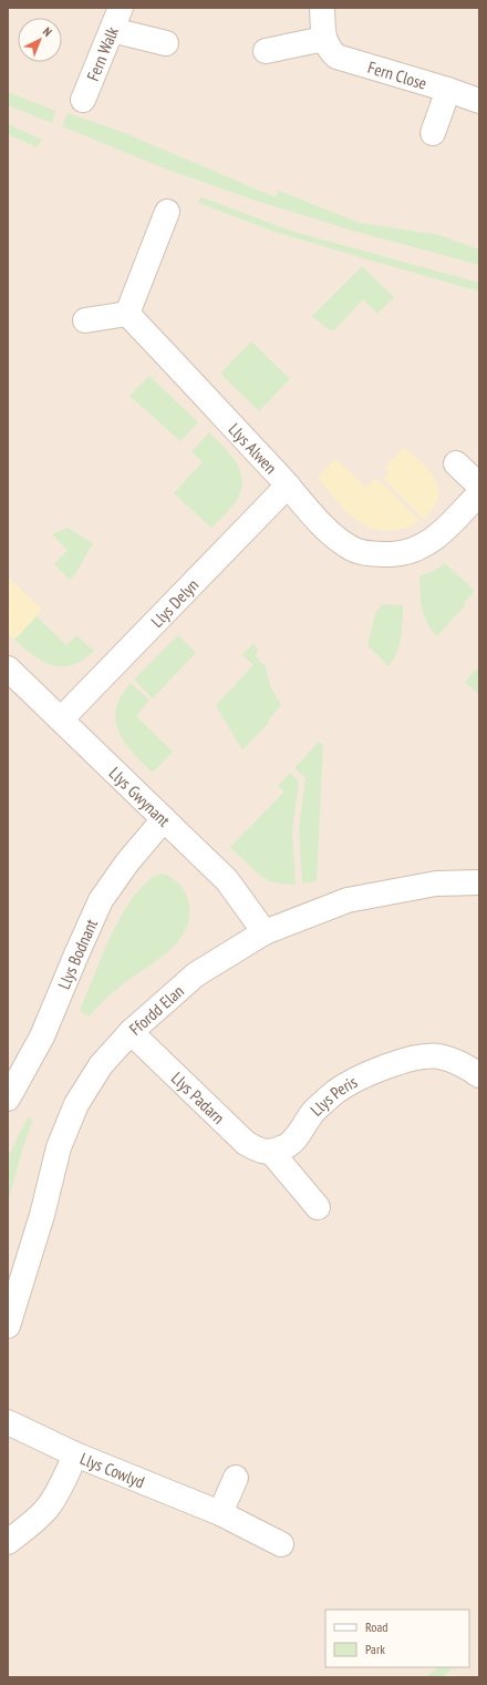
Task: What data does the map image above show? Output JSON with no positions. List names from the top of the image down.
{
  "streets": {
    "street": [
      "Fern Walk",
      "Fern Close",
      "Llys Alwen",
      "Llys Delyn",
      "Llys Gwynant",
      "Llys Bodnant",
      "Ffordd Elan",
      "Llys Padarn",
      "Llys Peris",
      "Llys Cowlyd"
    ]
  },
  "crossings": [
    ["Llys Alwen", "Llys Delyn"],
    ["Llys Delyn", "Llys Gwynant"],
    ["Llys Gwynant", "Llys Bodnant"],
    ["Llys Gwynant", "Ffordd Elan"],
    ["Ffordd Elan", "Llys Padarn"],
    ["Llys Padarn", "Llys Peris"]
  ],
  "legend": ["Road", "Park"],
  "north": "top right"
}
